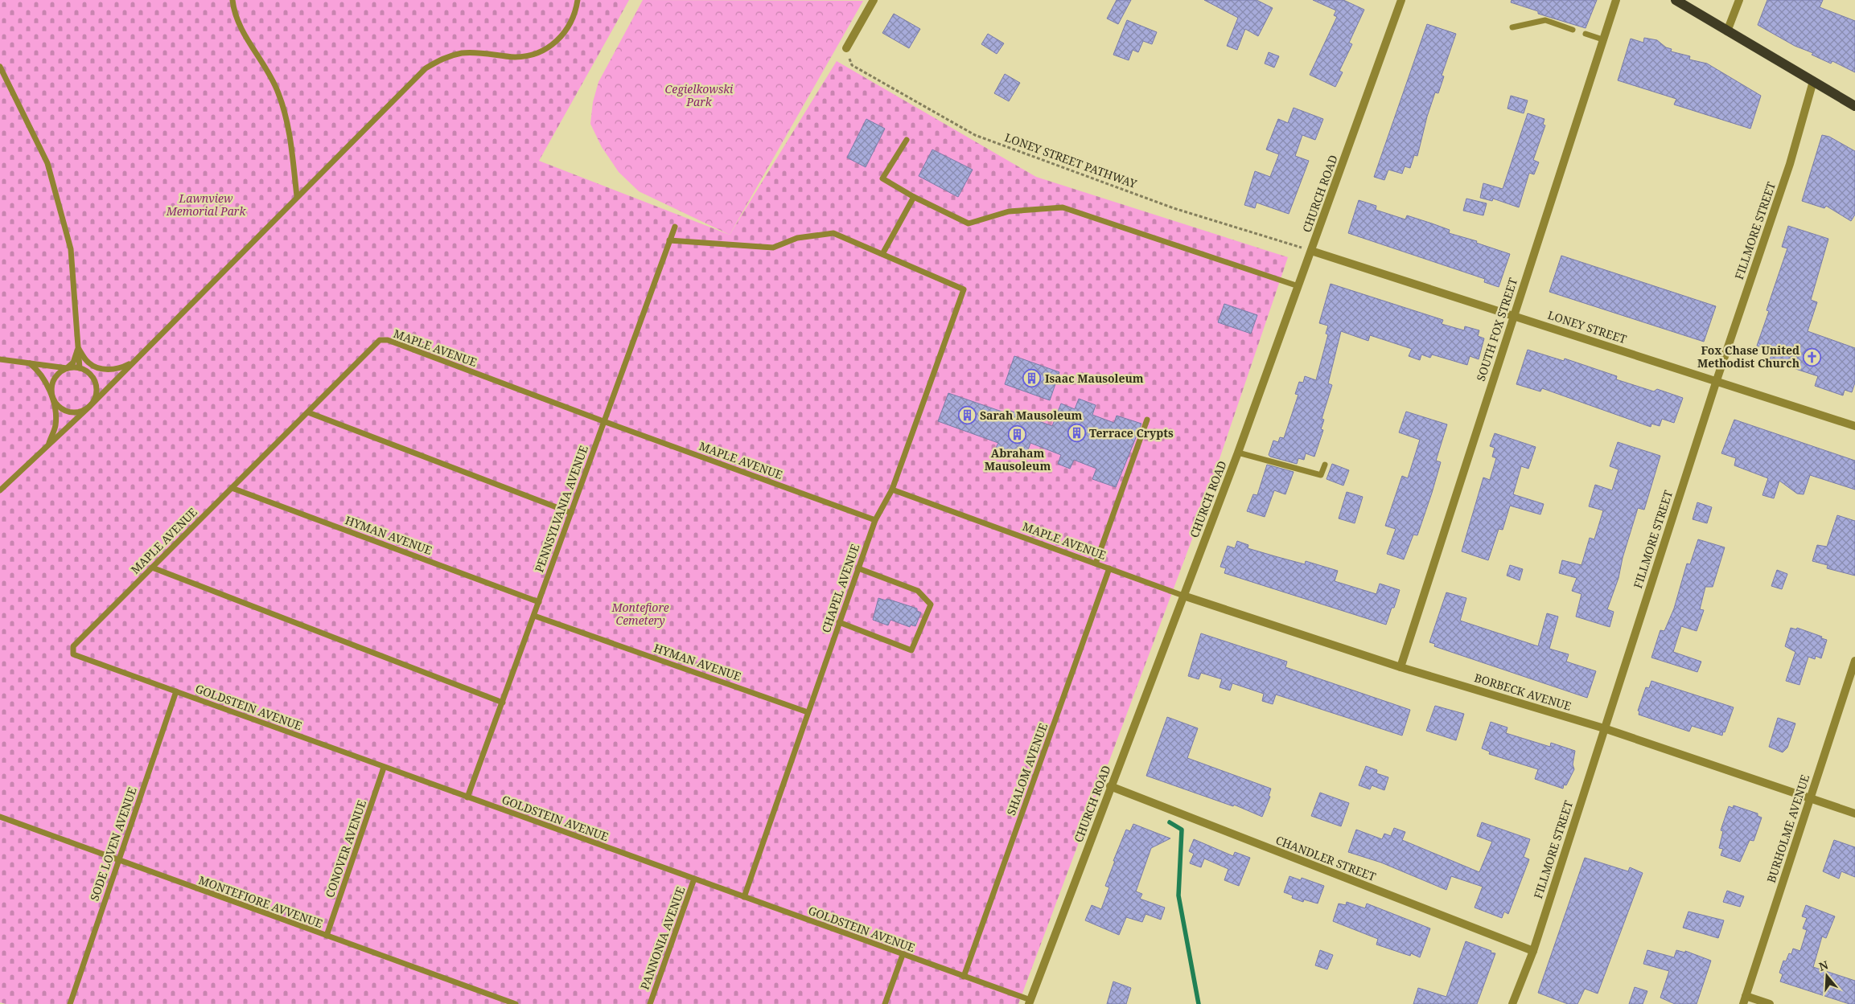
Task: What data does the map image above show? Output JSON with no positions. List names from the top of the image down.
{
  "streets": {
    "street": [
      "CHURCH ROAD",
      "FILLMORE STREET",
      "LONEY STREET",
      "SOUTH FOX STREET",
      "BORBECK AVENUE",
      "BURHOLME AVENUE",
      "CHANDLER STREET"
    ],
    "lane": [
      "MAPLE AVENUE",
      "PENNSYLVANIA AVENUE",
      "HYMAN AVENUE",
      "CHAPEL AVENUE",
      "GOLDSTEIN AVENUE",
      "SHALOM AVENUE",
      "SODE LOVEN AVENUE",
      "CONOVER AVENUE",
      "MONTEFIORE AVVENUE",
      "PANNONIA AVENUE"
    ],
    "path": ["LONEY STREET PATHWAY"]
  },
  "crossings": [
    ["LONEY STREET PATHWAY", "CHURCH ROAD"],
    ["LONEY STREET PATHWAY", "LONEY STREET"],
    ["CHURCH ROAD", "LONEY STREET"],
    ["CHURCH ROAD", "MAPLE AVENUE"],
    ["CHURCH ROAD", "BORBECK AVENUE"],
    ["CHURCH ROAD", "GOLDSTEIN AVENUE"],
    ["CHURCH ROAD", "CHANDLER STREET"],
    ["FILLMORE STREET", "LONEY STREET"],
    ["FILLMORE STREET", "BORBECK AVENUE"],
    ["FILLMORE STREET", "CHANDLER STREET"],
    ["LONEY STREET", "SOUTH FOX STREET"],
    ["SOUTH FOX STREET", "BORBECK AVENUE"],
    ["MAPLE AVENUE", "PENNSYLVANIA AVENUE"],
    ["MAPLE AVENUE", "HYMAN AVENUE"],
    ["MAPLE AVENUE", "CHAPEL AVENUE"],
    ["MAPLE AVENUE", "BORBECK AVENUE"],
    ["MAPLE AVENUE", "GOLDSTEIN AVENUE"],
    ["MAPLE AVENUE", "SHALOM AVENUE"],
    ["PENNSYLVANIA AVENUE", "HYMAN AVENUE"],
    ["PENNSYLVANIA AVENUE", "GOLDSTEIN AVENUE"],
    ["HYMAN AVENUE", "CHAPEL AVENUE"],
    ["CHAPEL AVENUE", "GOLDSTEIN AVENUE"],
    ["BORBECK AVENUE", "BURHOLME AVENUE"],
    ["GOLDSTEIN AVENUE", "SHALOM AVENUE"],
    ["GOLDSTEIN AVENUE", "SODE LOVEN AVENUE"],
    ["GOLDSTEIN AVENUE", "CONOVER AVENUE"],
    ["GOLDSTEIN AVENUE", "PANNONIA AVENUE"],
    ["SODE LOVEN AVENUE", "MONTEFIORE AVVENUE"],
    ["CONOVER AVENUE", "MONTEFIORE AVVENUE"]
  ],
  "parks": ["Cegielkowski Park", "Lawnview Memorial Park", "Montefiore Cemetery"],
  "places": {
    "church": ["Fox Chase United Methodist Church"],
    "building": [
      "Isaac Mausoleum",
      "Sarah Mausoleum",
      "Terrace Crypts",
      "Abraham Mausoleum"
    ]
  },
  "north": "top"
}
